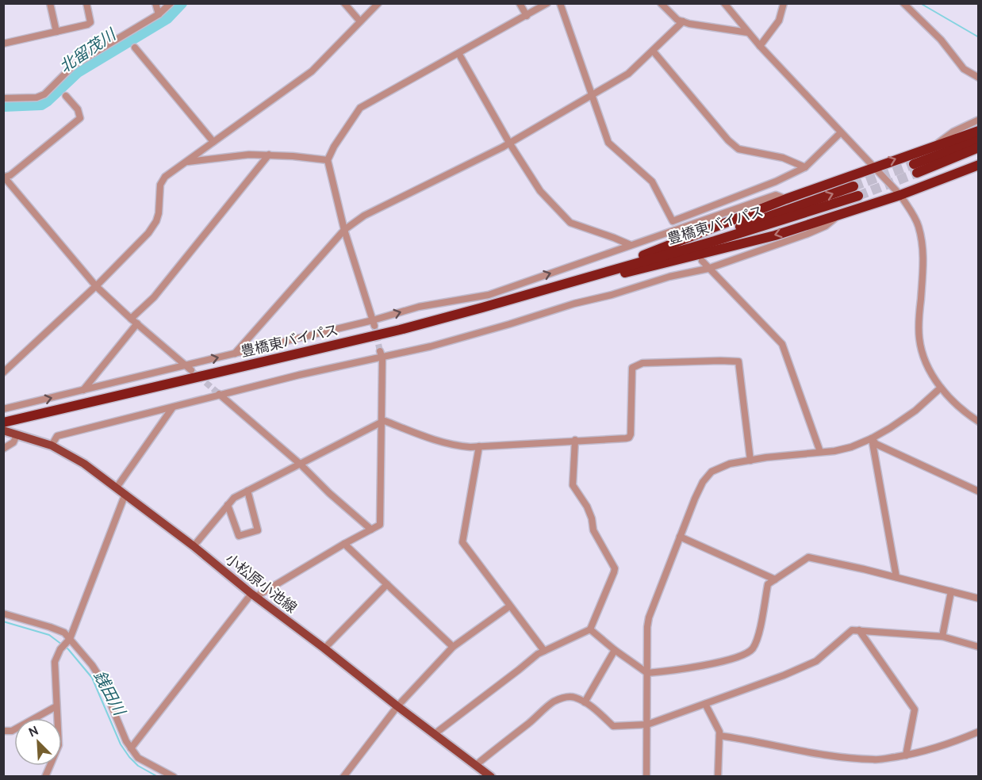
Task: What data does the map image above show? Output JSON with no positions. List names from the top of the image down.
{
  "streets": {
    "highway": ["豊橋東バイパス"],
    "main road": ["小松原小池線"]
  },
  "water": ["北留茂川", "銭田川"],
  "north": "top left"
}
